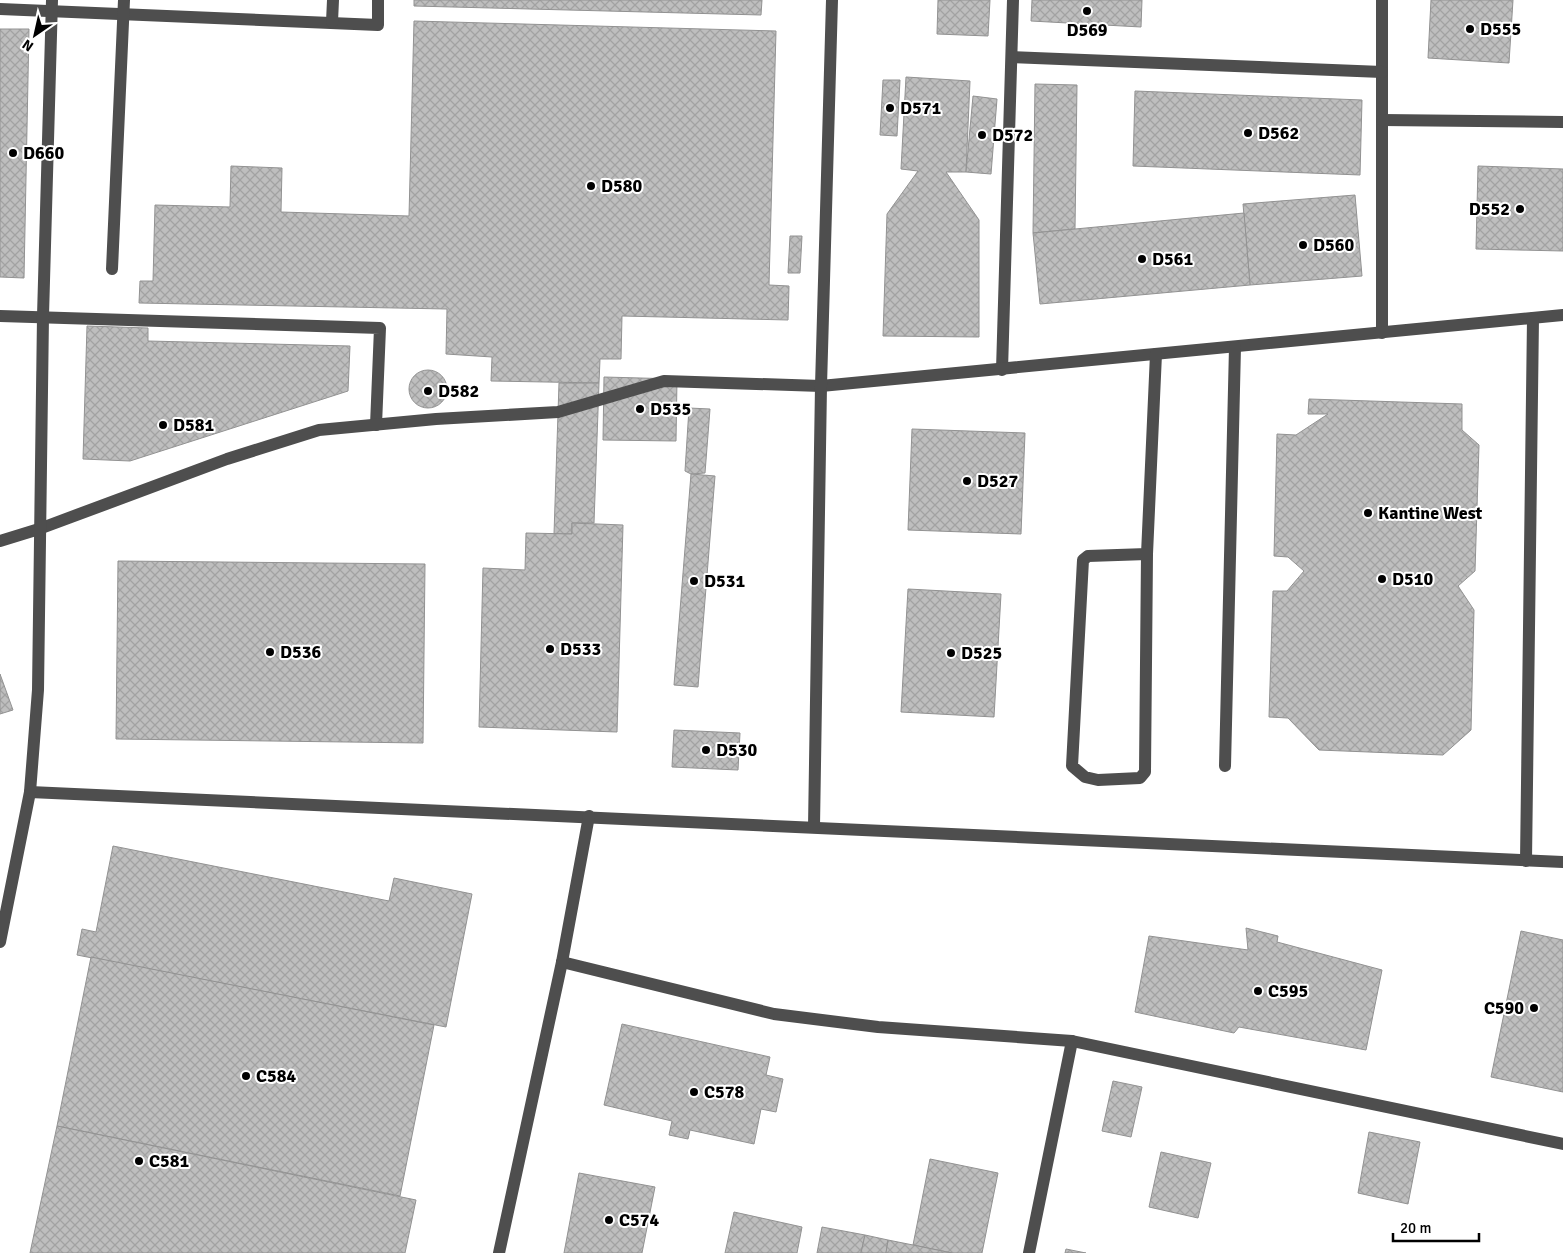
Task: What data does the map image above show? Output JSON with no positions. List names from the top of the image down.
{
  "places": [
    "D569",
    "D555",
    "D571",
    "D562",
    "D572",
    "D660",
    "D580",
    "D552",
    "D560",
    "D561",
    "D582",
    "D535",
    "D581",
    "D527",
    "Kantine West",
    "D510",
    "D531",
    "D533",
    "D536",
    "D525",
    "D530",
    "C595",
    "C590",
    "C584",
    "C578",
    "C581",
    "C574"
  ],
  "scale_bar": "20 m",
  "north": "bottom left"
}
